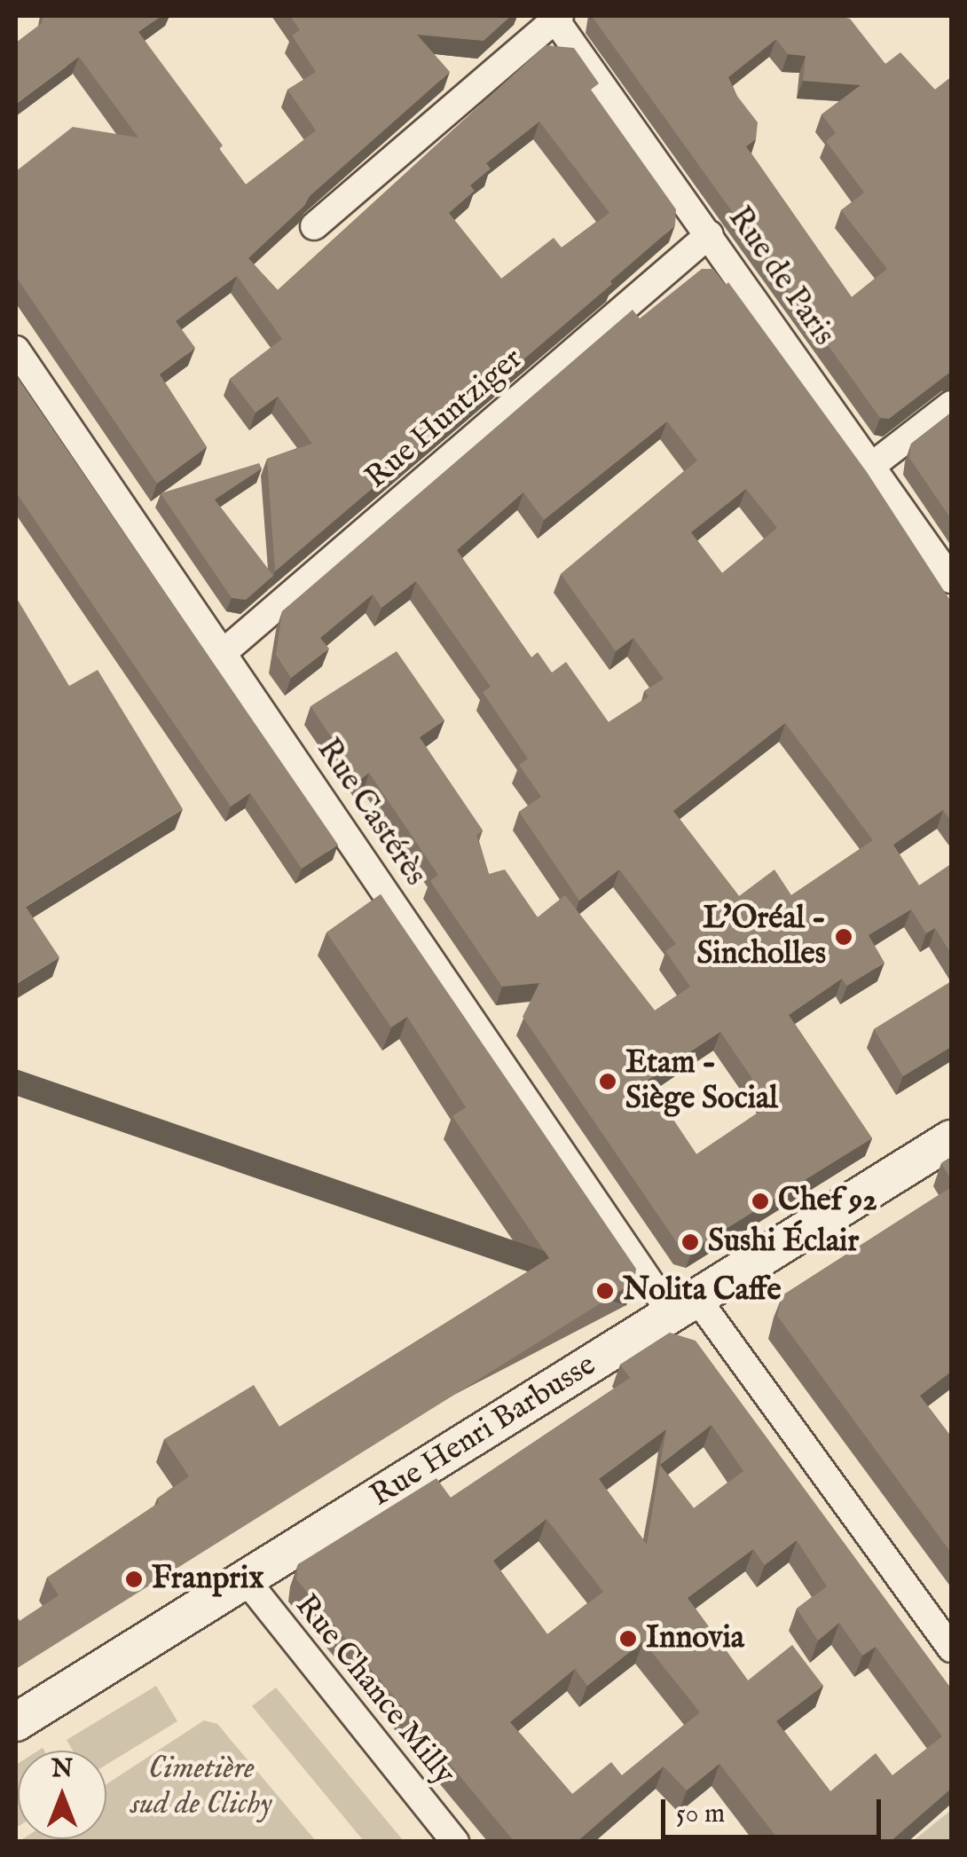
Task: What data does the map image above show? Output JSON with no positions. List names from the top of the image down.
{
  "streets": {
    "street": [
      "Rue de Paris",
      "Rue Huntziger",
      "Rue Castérès",
      "Rue Henri Barbusse",
      "Rue Chance Milly"
    ]
  },
  "crossings": [
    ["Rue de Paris", "Rue Huntziger"],
    ["Rue Huntziger", "Rue Castérès"],
    ["Rue Castérès", "Rue Henri Barbusse"],
    ["Rue Henri Barbusse", "Rue Chance Milly"]
  ],
  "parks": ["Cimetière sud de Clichy"],
  "places": [
    "L'Oréal - Sincholles",
    "Etam - Siège Social",
    "Chef 92",
    "Sushi Éclair",
    "Nolita Caffe",
    "Franprix",
    "Innovia"
  ],
  "scale_bar": "50 m",
  "north": "top"
}
